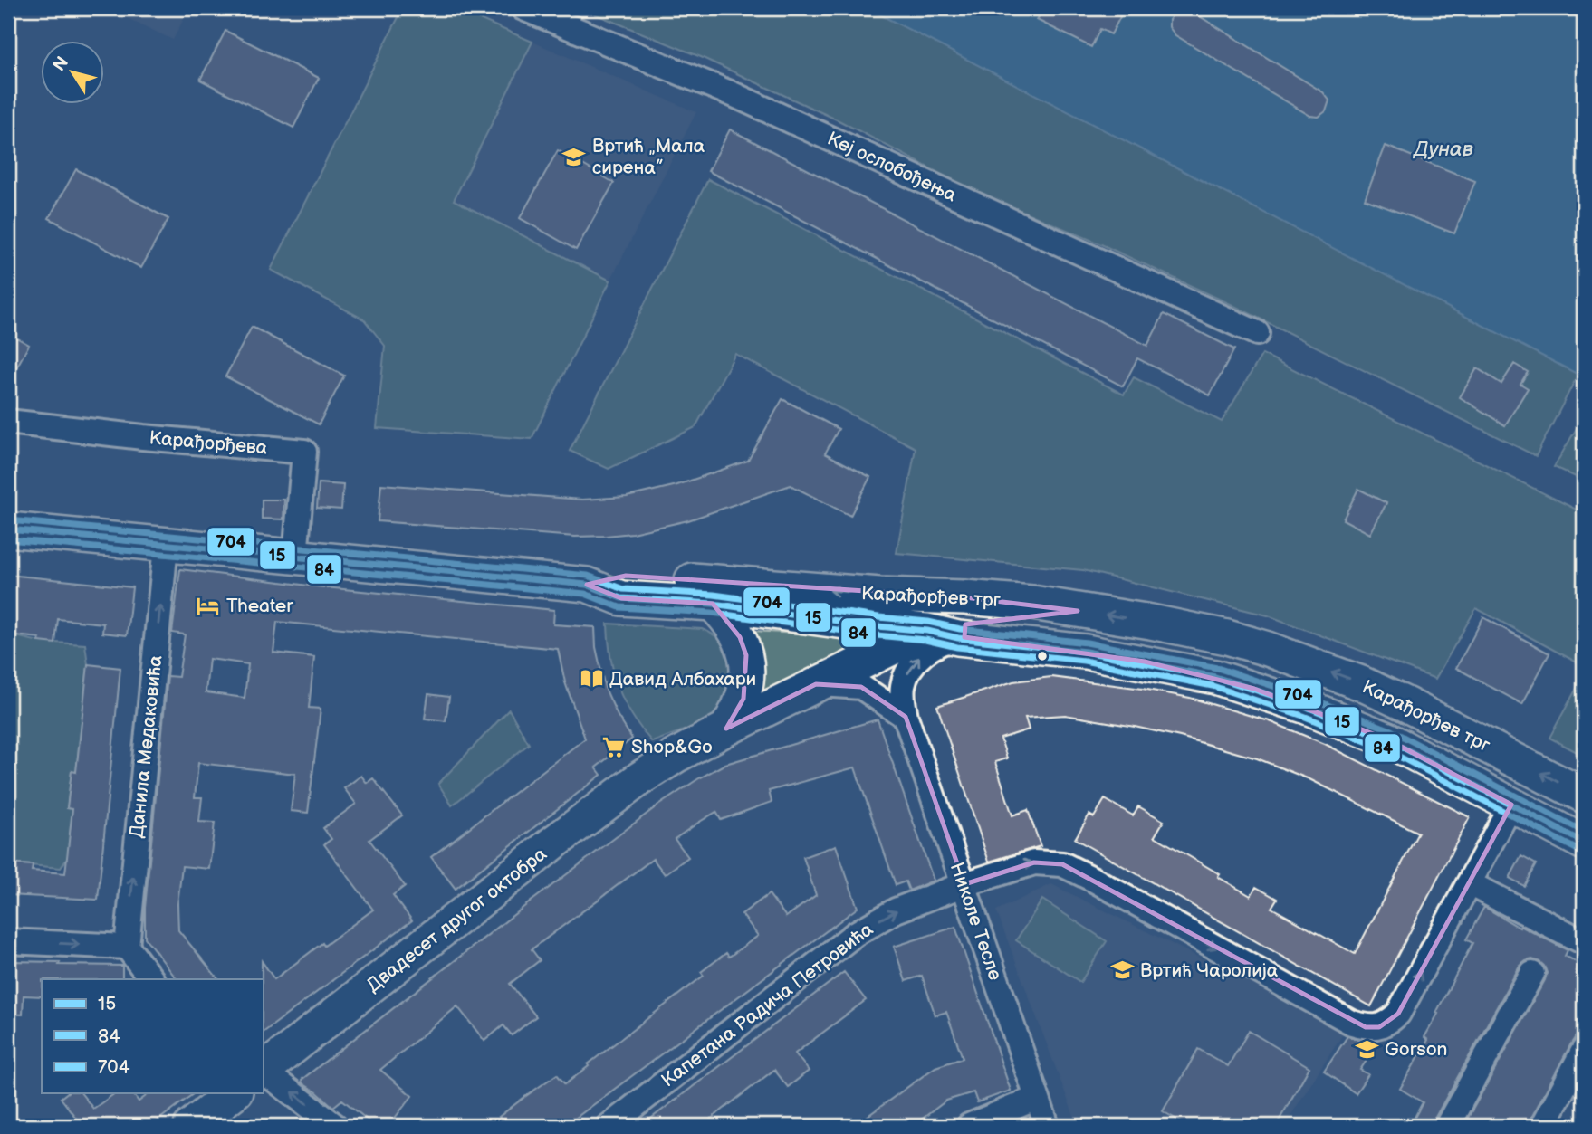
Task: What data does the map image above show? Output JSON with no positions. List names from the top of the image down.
{
  "streets": {
    "main road": ["Карађорђев трг", "Двадесет другог октобра"],
    "street": [
      "Кеј ослобођења",
      "Карађорђева",
      "Данила Медаковића",
      "Николе Тесле",
      "Капетана Радича Петровића"
    ]
  },
  "crossings": [
    ["Карађорђев трг", "Двадесет другог октобра"],
    ["Карађорђев трг", "Николе Тесле"],
    ["Николе Тесле", "Капетана Радича Петровића"]
  ],
  "one_way": ["Данила Медаковића", "Капетана Радича Петровића"],
  "water": ["Дунав"],
  "places": {
    "school or university": ["Вртић „Мала сирена”", "Вртић Чаролија", "Gorson"],
    "hotel": ["Theater"],
    "library": ["Давид Албахари"],
    "supermarket": ["Shop&Go"]
  },
  "lines": ["transit line 704", "transit line 15", "transit line 84"],
  "legend": ["15", "84", "704"],
  "north": "top left"
}
